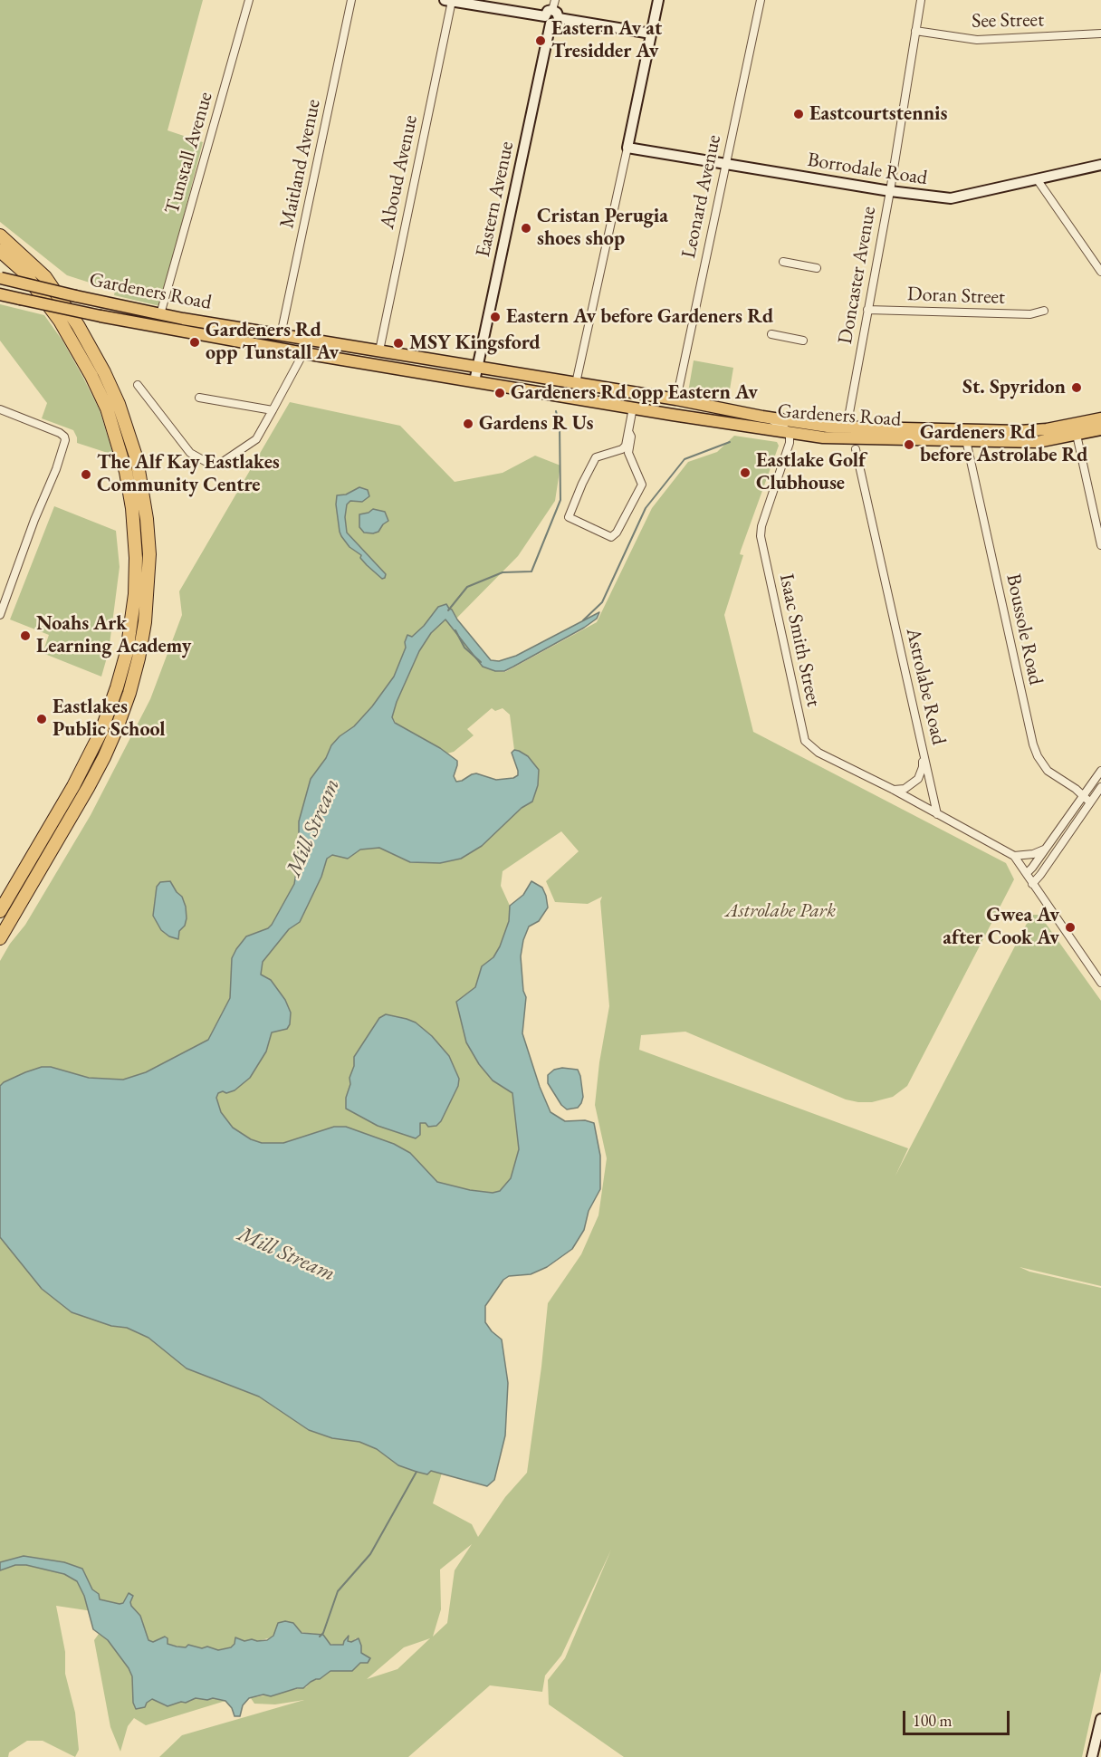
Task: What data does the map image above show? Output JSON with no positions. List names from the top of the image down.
{
  "streets": {
    "main road": ["Gardeners Road"],
    "street": [
      "See Street",
      "Tunstall Avenue",
      "Maitland Avenue",
      "Borrodale Road",
      "Aboud Avenue",
      "Leonard Avenue",
      "Eastern Avenue",
      "Doncaster Avenue",
      "Doran Street",
      "Boussole Road",
      "Isaac Smith Street",
      "Astrolabe Road"
    ]
  },
  "crossings": [
    ["See Street", "Doncaster Avenue"],
    ["Tunstall Avenue", "Gardeners Road"],
    ["Maitland Avenue", "Gardeners Road"],
    ["Borrodale Road", "Leonard Avenue"],
    ["Borrodale Road", "Doncaster Avenue"],
    ["Aboud Avenue", "Gardeners Road"],
    ["Leonard Avenue", "Gardeners Road"],
    ["Eastern Avenue", "Gardeners Road"],
    ["Doncaster Avenue", "Gardeners Road"],
    ["Doncaster Avenue", "Doran Street"],
    ["Gardeners Road", "Boussole Road"],
    ["Gardeners Road", "Isaac Smith Street"],
    ["Isaac Smith Street", "Astrolabe Road"]
  ],
  "water": ["Mill Stream"],
  "parks": ["Astrolabe Park"],
  "places": [
    "Eastern Av at Tresidder Av",
    "Eastcourtstennis",
    "Cristan Perugia shoes shop",
    "Eastern Av before Gardeners Rd",
    "Gardeners Rd opp Tunstall Av",
    "MSY Kingsford",
    "St. Spyridon",
    "Gardeners Rd opp Eastern Av",
    "Gardens R Us",
    "Gardeners Rd before Astrolabe Rd",
    "Eastlake Golf Clubhouse",
    "The Alf Kay Eastlakes Community Centre",
    "Noahs Ark Learning Academy",
    "Eastlakes Public School",
    "Gwea Av after Cook Av"
  ],
  "scale_bar": "100 m"
}
